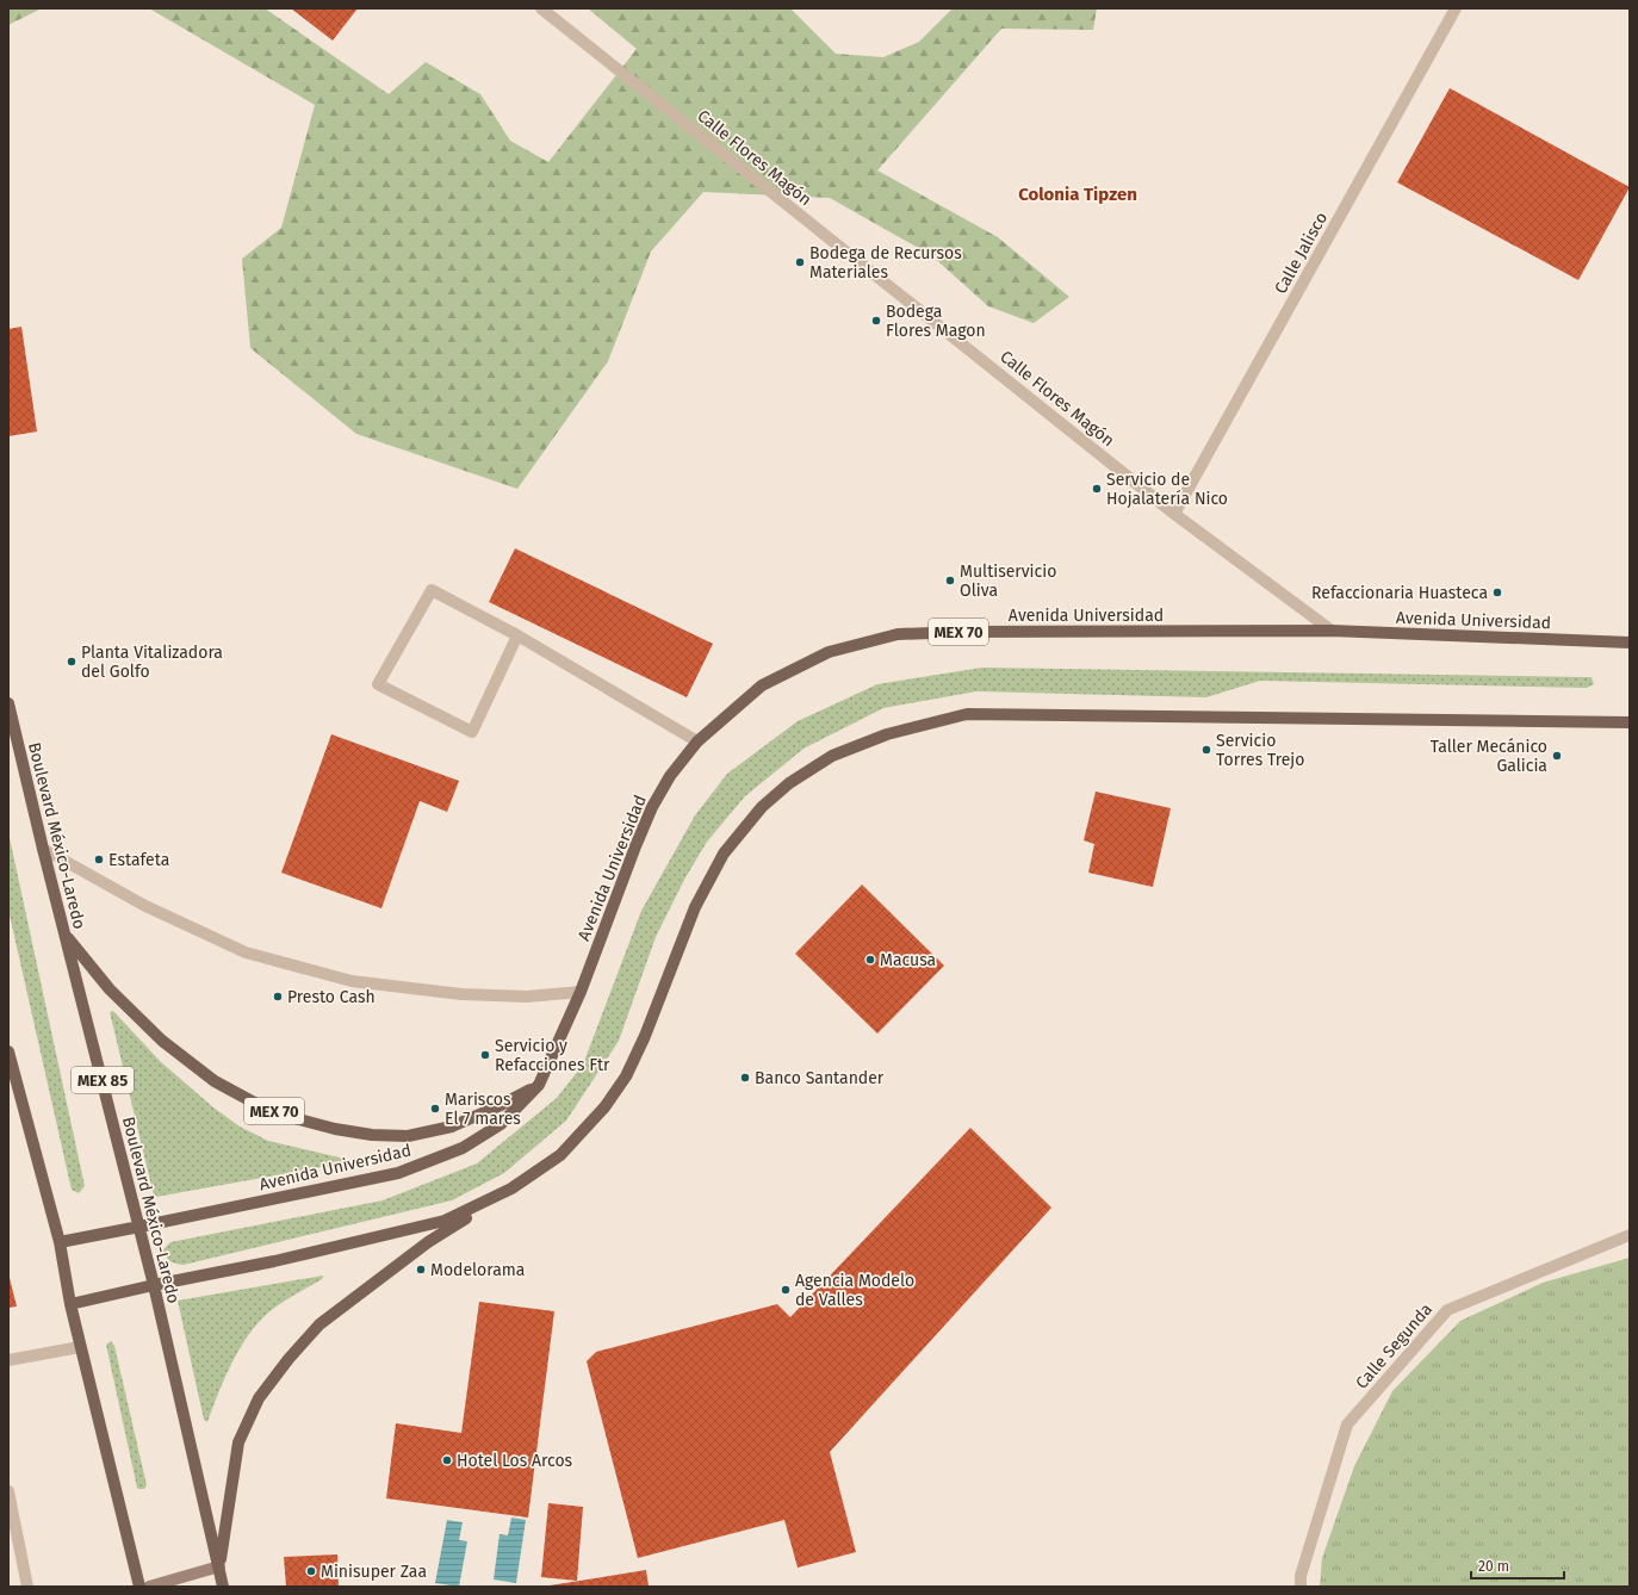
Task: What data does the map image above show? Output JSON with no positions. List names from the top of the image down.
{
  "streets": {
    "main road": [
      "Avenida Universidad",
      "MEX 70",
      "Boulevard México-Laredo",
      "MEX 85"
    ],
    "street": ["Calle Flores Magón", "Calle Jalisco", "Calle Segunda"]
  },
  "crossings": [
    ["Calle Flores Magón", "Calle Jalisco"],
    ["Calle Flores Magón", "Avenida Universidad"],
    ["Avenida Universidad", "MEX 70"],
    ["Avenida Universidad", "Boulevard México-Laredo"],
    ["MEX 70", "Boulevard México-Laredo"]
  ],
  "districts": ["Colonia Tipzen"],
  "places": [
    "Bodega de Recursos Materiales",
    "Bodega Flores Magon",
    "Servicio de Hojalatería Nico",
    "Multiservicio Oliva",
    "Refaccionaria Huasteca",
    "Planta Vitalizadora del Golfo",
    "Servicio Torres Trejo",
    "Taller Mecánico Galicia",
    "Estafeta",
    "Macusa",
    "Presto Cash",
    "Servicio y Refacciones Ftr",
    "Banco Santander",
    "Mariscos El 7 mares",
    "Modelorama",
    "Agencia Modelo de Valles",
    "Hotel Los Arcos",
    "Minisuper Zaa"
  ],
  "scale_bar": "20 m"
}
